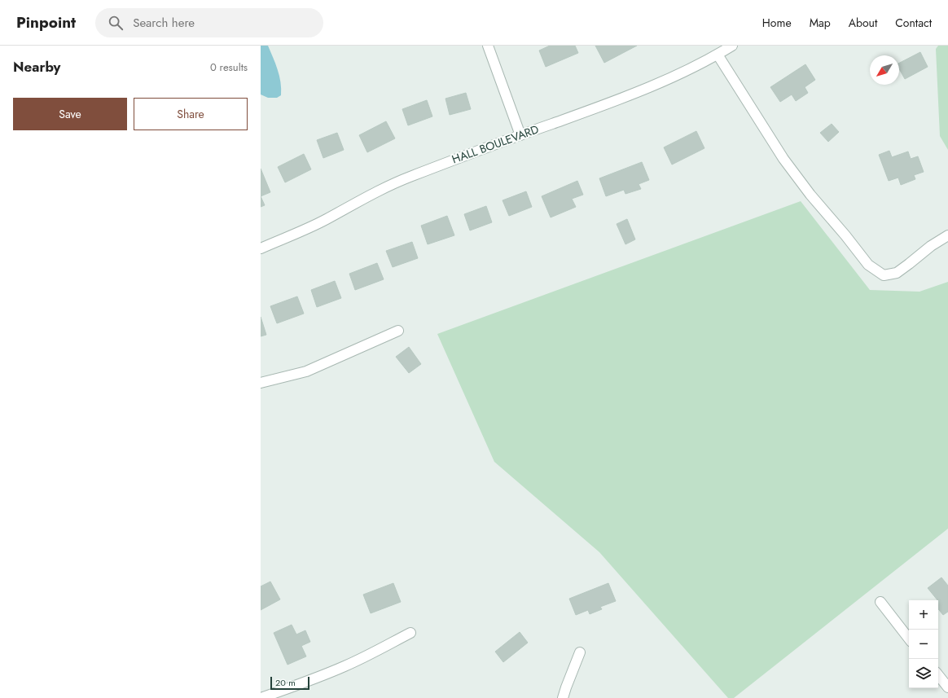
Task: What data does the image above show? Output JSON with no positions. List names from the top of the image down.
{
  "streets": {
    "street": ["HALL BOULEVARD"]
  },
  "scale_bar": "20 m",
  "north": "bottom left",
  "page": {
    "header": "Pinpoint",
    "search": "Search here",
    "nav": [
      "Home",
      "Map",
      "About",
      "Contact"
    ],
    "heading": ["Nearby", "0 results"],
    "buttons": ["Save", "Share"],
    "map_buttons": ["+", "−"],
    "scale": "20 m"
  }
}
